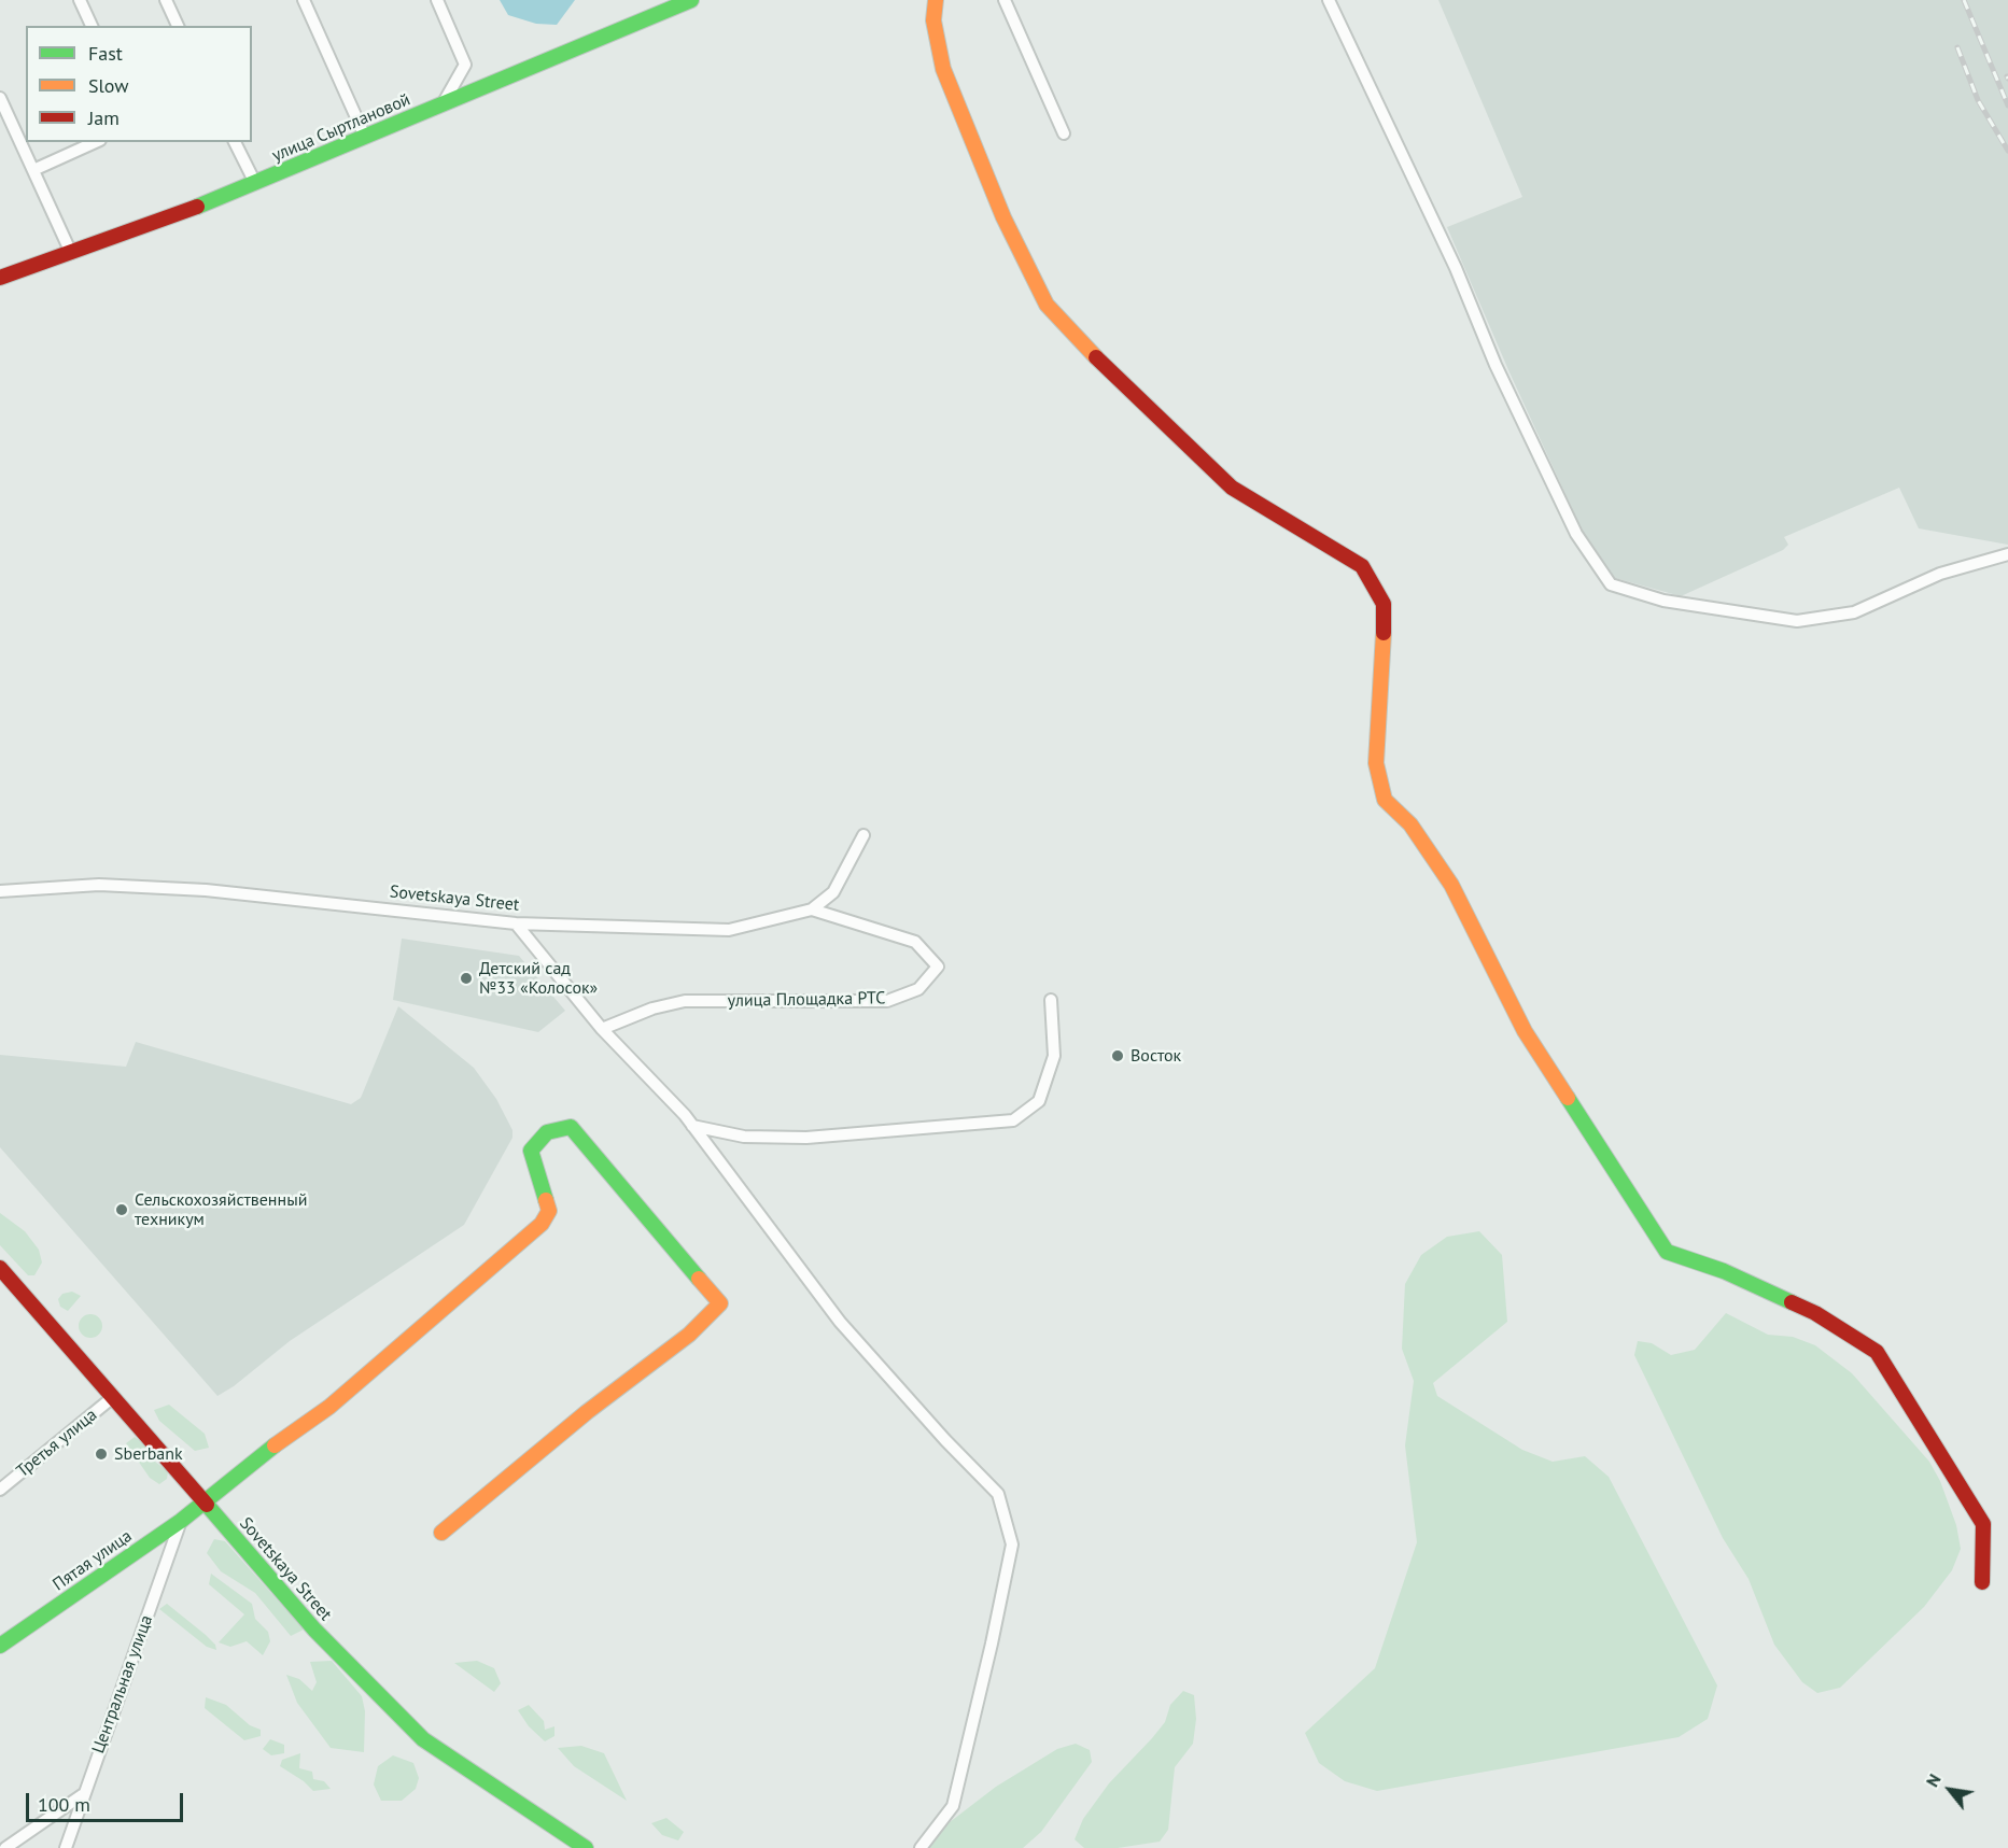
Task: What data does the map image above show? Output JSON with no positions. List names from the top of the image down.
{
  "streets": {
    "street": [
      "улица Сыртлановой",
      "Sovetskaya Street",
      "улица Площадка РТС",
      "Третья улица",
      "Пятая улица",
      "Центральная улица"
    ]
  },
  "crossings": [
    ["Sovetskaya Street", "улица Площадка РТС"],
    ["Sovetskaya Street", "Третья улица"],
    ["Sovetskaya Street", "Пятая улица"],
    ["Пятая улица", "Центральная улица"]
  ],
  "places": [
    "Детский сад №33 «Колосок»",
    "Восток",
    "Сельскохозяйственный техникум",
    "Sberbank"
  ],
  "legend": ["Fast", "Slow", "Jam"],
  "scale_bar": "100 m",
  "north": "top left"
}
